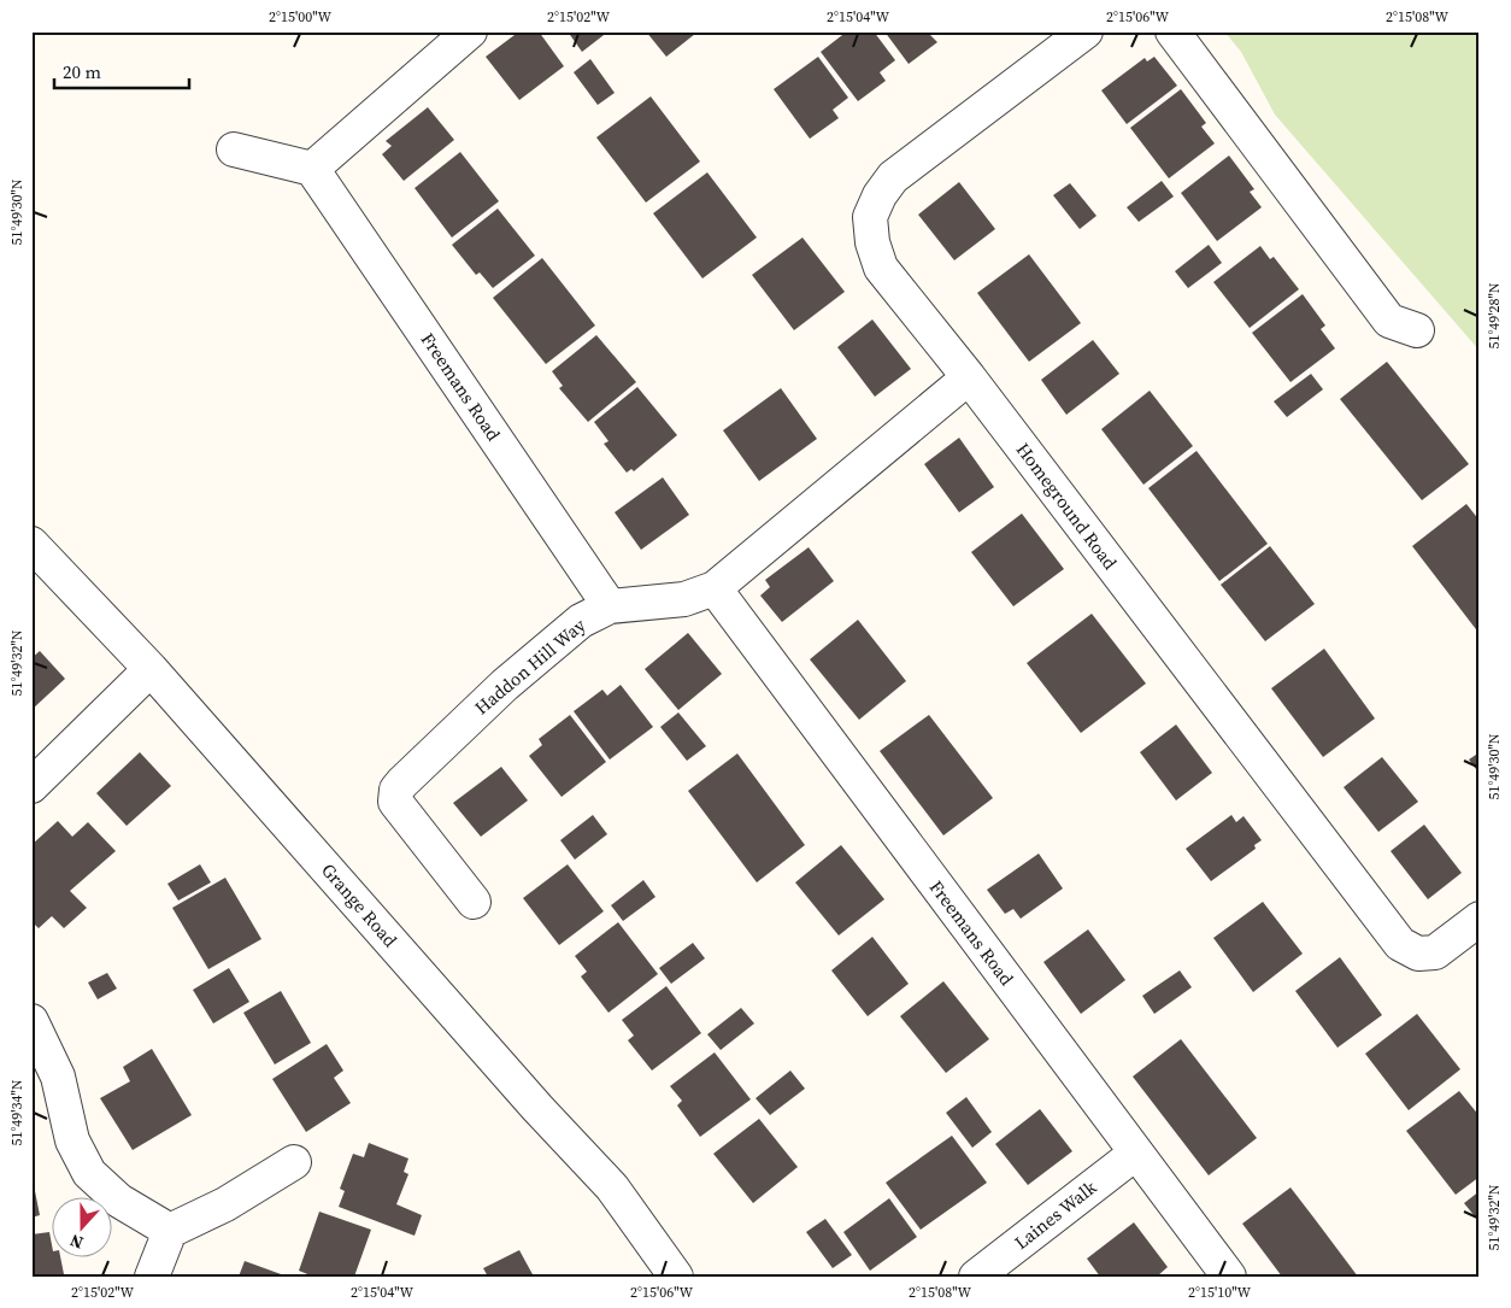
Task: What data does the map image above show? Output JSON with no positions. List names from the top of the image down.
{
  "streets": {
    "street": [
      "Freemans Road",
      "Homeground Road",
      "Haddon Hill Way",
      "Grange Road",
      "Laines Walk"
    ]
  },
  "crossings": [
    ["Freemans Road", "Haddon Hill Way"],
    ["Freemans Road", "Laines Walk"],
    ["Homeground Road", "Haddon Hill Way"]
  ],
  "scale_bar": "20 m",
  "north": "bottom",
  "coordinates": [
    "2°15'00\"W",
    "2°15'02\"W",
    "2°15'04\"W",
    "2°15'06\"W",
    "2°15'08\"W",
    "51°49'30\"N",
    "51°49'28\"N",
    "51°49'32\"N",
    "51°49'34\"N",
    "2°15'10\"W"
  ]
}
